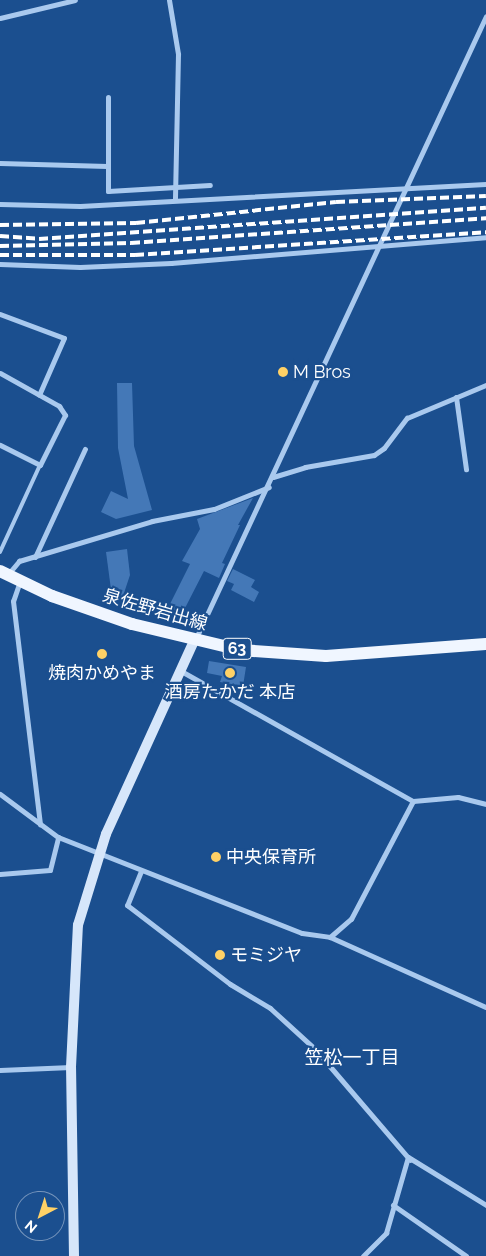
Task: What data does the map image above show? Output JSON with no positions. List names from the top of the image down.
{
  "streets": {
    "main road": ["泉佐野岩出線", "63"]
  },
  "districts": ["笠松一丁目"],
  "places": [
    "M Bros",
    "焼肉かめやま",
    "酒房たかだ 本店",
    "中央保育所",
    "モミジヤ"
  ],
  "north": "bottom left"
}
